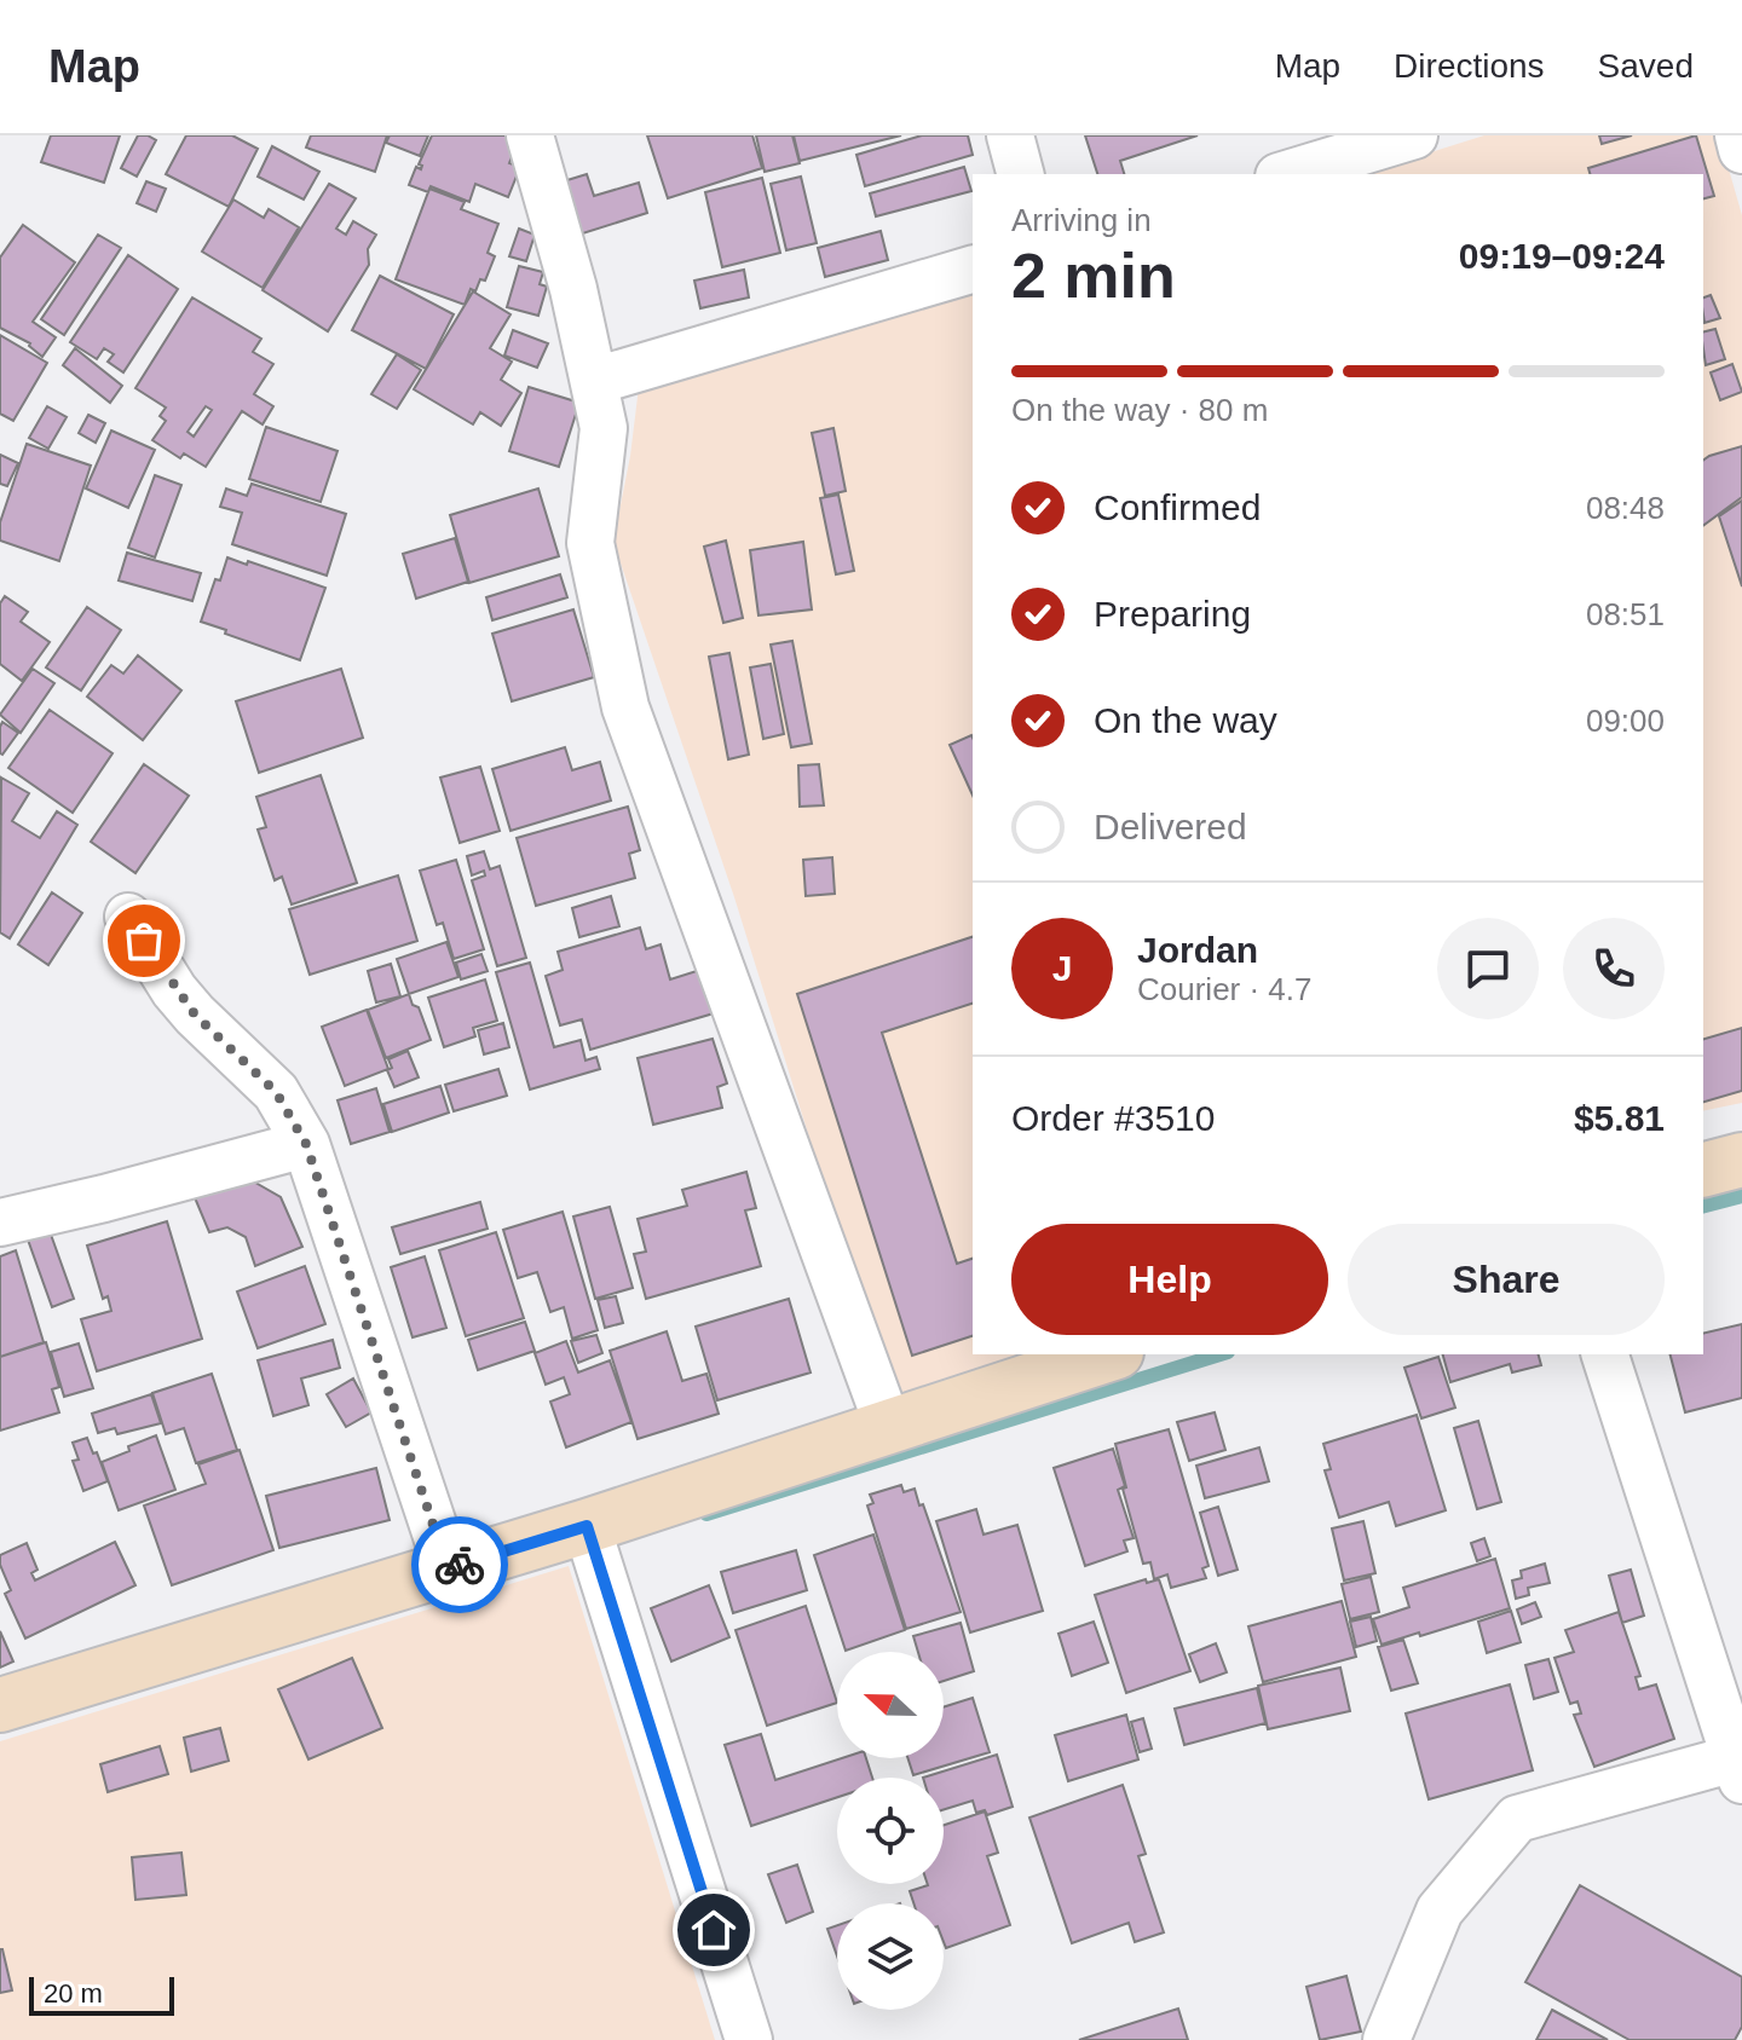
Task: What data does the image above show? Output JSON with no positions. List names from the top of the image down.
{
  "scale_bar": "20 m",
  "north": "left",
  "page": {
    "header": "Map",
    "nav": ["Map", "Directions", "Saved"],
    "heading": ["2 min", "Arriving in", "09:19–09:24"],
    "panel": [
      "Jordan",
      "Courier · 4.7",
      "Order #3510",
      "$5.81"
    ],
    "bar": "On the way · 80 m",
    "list": [
      ["Confirmed", "08:48"],
      ["Preparing", "08:51"],
      ["On the way", "09:00"],
      "Delivered"
    ],
    "round": "J",
    "buttons": ["Help", "Share"],
    "scale": "20 m"
  }
}
